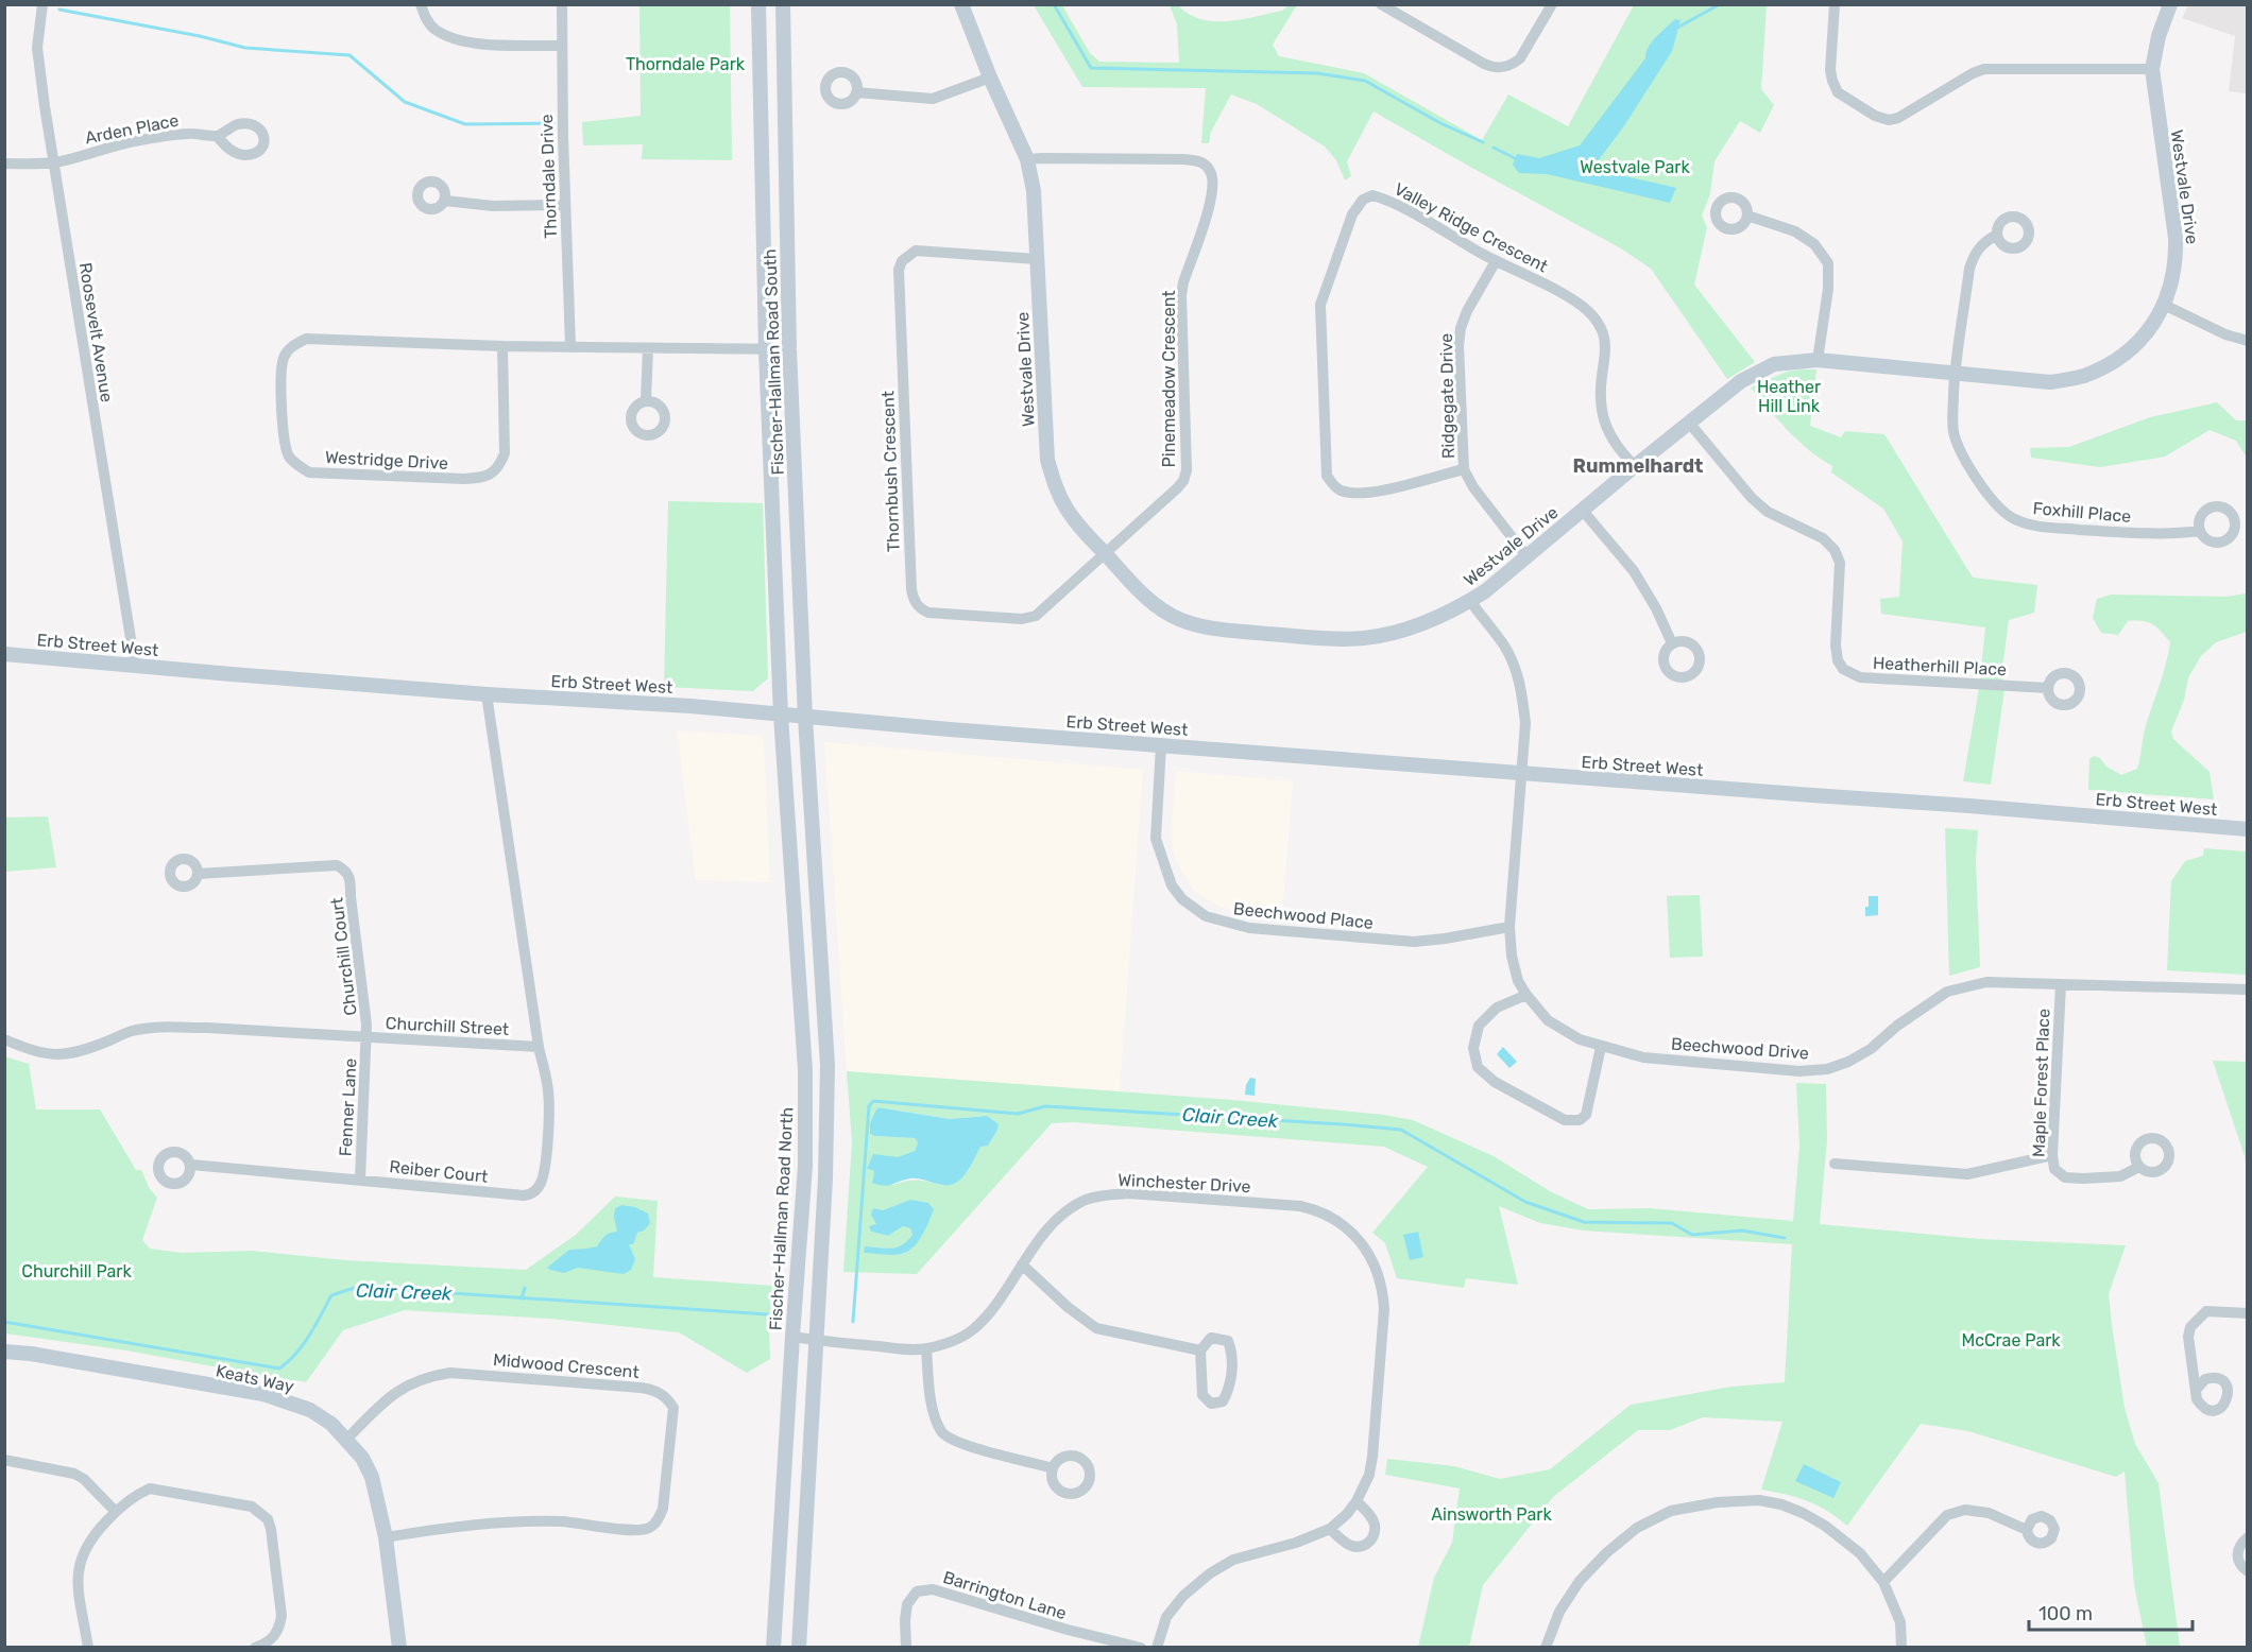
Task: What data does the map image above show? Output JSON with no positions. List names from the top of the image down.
{
  "streets": {
    "main road": [
      "Westvale Drive",
      "Fischer-Hallman Road South",
      "Erb Street West",
      "Fischer-Hallman Road North",
      "Keats Way"
    ],
    "street": [
      "Arden Place",
      "Thorndale Drive",
      "Valley Ridge Crescent",
      "Roosevelt Avenue",
      "Pinemeadow Crescent",
      "Ridgegate Drive",
      "Westridge Drive",
      "Thornbush Crescent",
      "Foxhill Place",
      "Heatherhill Place",
      "Beechwood Place",
      "Churchill Court",
      "Churchill Street",
      "Beechwood Drive",
      "Maple Forest Place",
      "Fenner Lane",
      "Reiber Court",
      "Winchester Drive",
      "Midwood Crescent",
      "Barrington Lane"
    ]
  },
  "crossings": [
    ["Arden Place", "Roosevelt Avenue"],
    ["Thorndale Drive", "Westridge Drive"],
    ["Westvale Drive", "Valley Ridge Crescent"],
    ["Westvale Drive", "Pinemeadow Crescent"],
    ["Westvale Drive", "Ridgegate Drive"],
    ["Westvale Drive", "Thornbush Crescent"],
    ["Westvale Drive", "Foxhill Place"],
    ["Westvale Drive", "Heatherhill Place"],
    ["Westvale Drive", "Beechwood Drive"],
    ["Valley Ridge Crescent", "Ridgegate Drive"],
    ["Roosevelt Avenue", "Erb Street West"],
    ["Fischer-Hallman Road South", "Westridge Drive"],
    ["Fischer-Hallman Road South", "Erb Street West"],
    ["Fischer-Hallman Road South", "Fischer-Hallman Road North"],
    ["Pinemeadow Crescent", "Thornbush Crescent"],
    ["Erb Street West", "Beechwood Place"],
    ["Erb Street West", "Churchill Street"],
    ["Erb Street West", "Beechwood Drive"],
    ["Erb Street West", "Fischer-Hallman Road North"],
    ["Beechwood Place", "Beechwood Drive"],
    ["Churchill Court", "Churchill Street"],
    ["Churchill Court", "Fenner Lane"],
    ["Churchill Street", "Fenner Lane"],
    ["Churchill Street", "Reiber Court"],
    ["Beechwood Drive", "Maple Forest Place"],
    ["Fenner Lane", "Reiber Court"],
    ["Winchester Drive", "Fischer-Hallman Road North"],
    ["Midwood Crescent", "Keats Way"]
  ],
  "districts": ["Rummelhardt"],
  "water": ["Clair Creek"],
  "parks": [
    "Thorndale Park",
    "Westvale Park",
    "Heather Hill Link",
    "Churchill Park",
    "McCrae Park",
    "Ainsworth Park"
  ],
  "scale_bar": "100 m"
}
